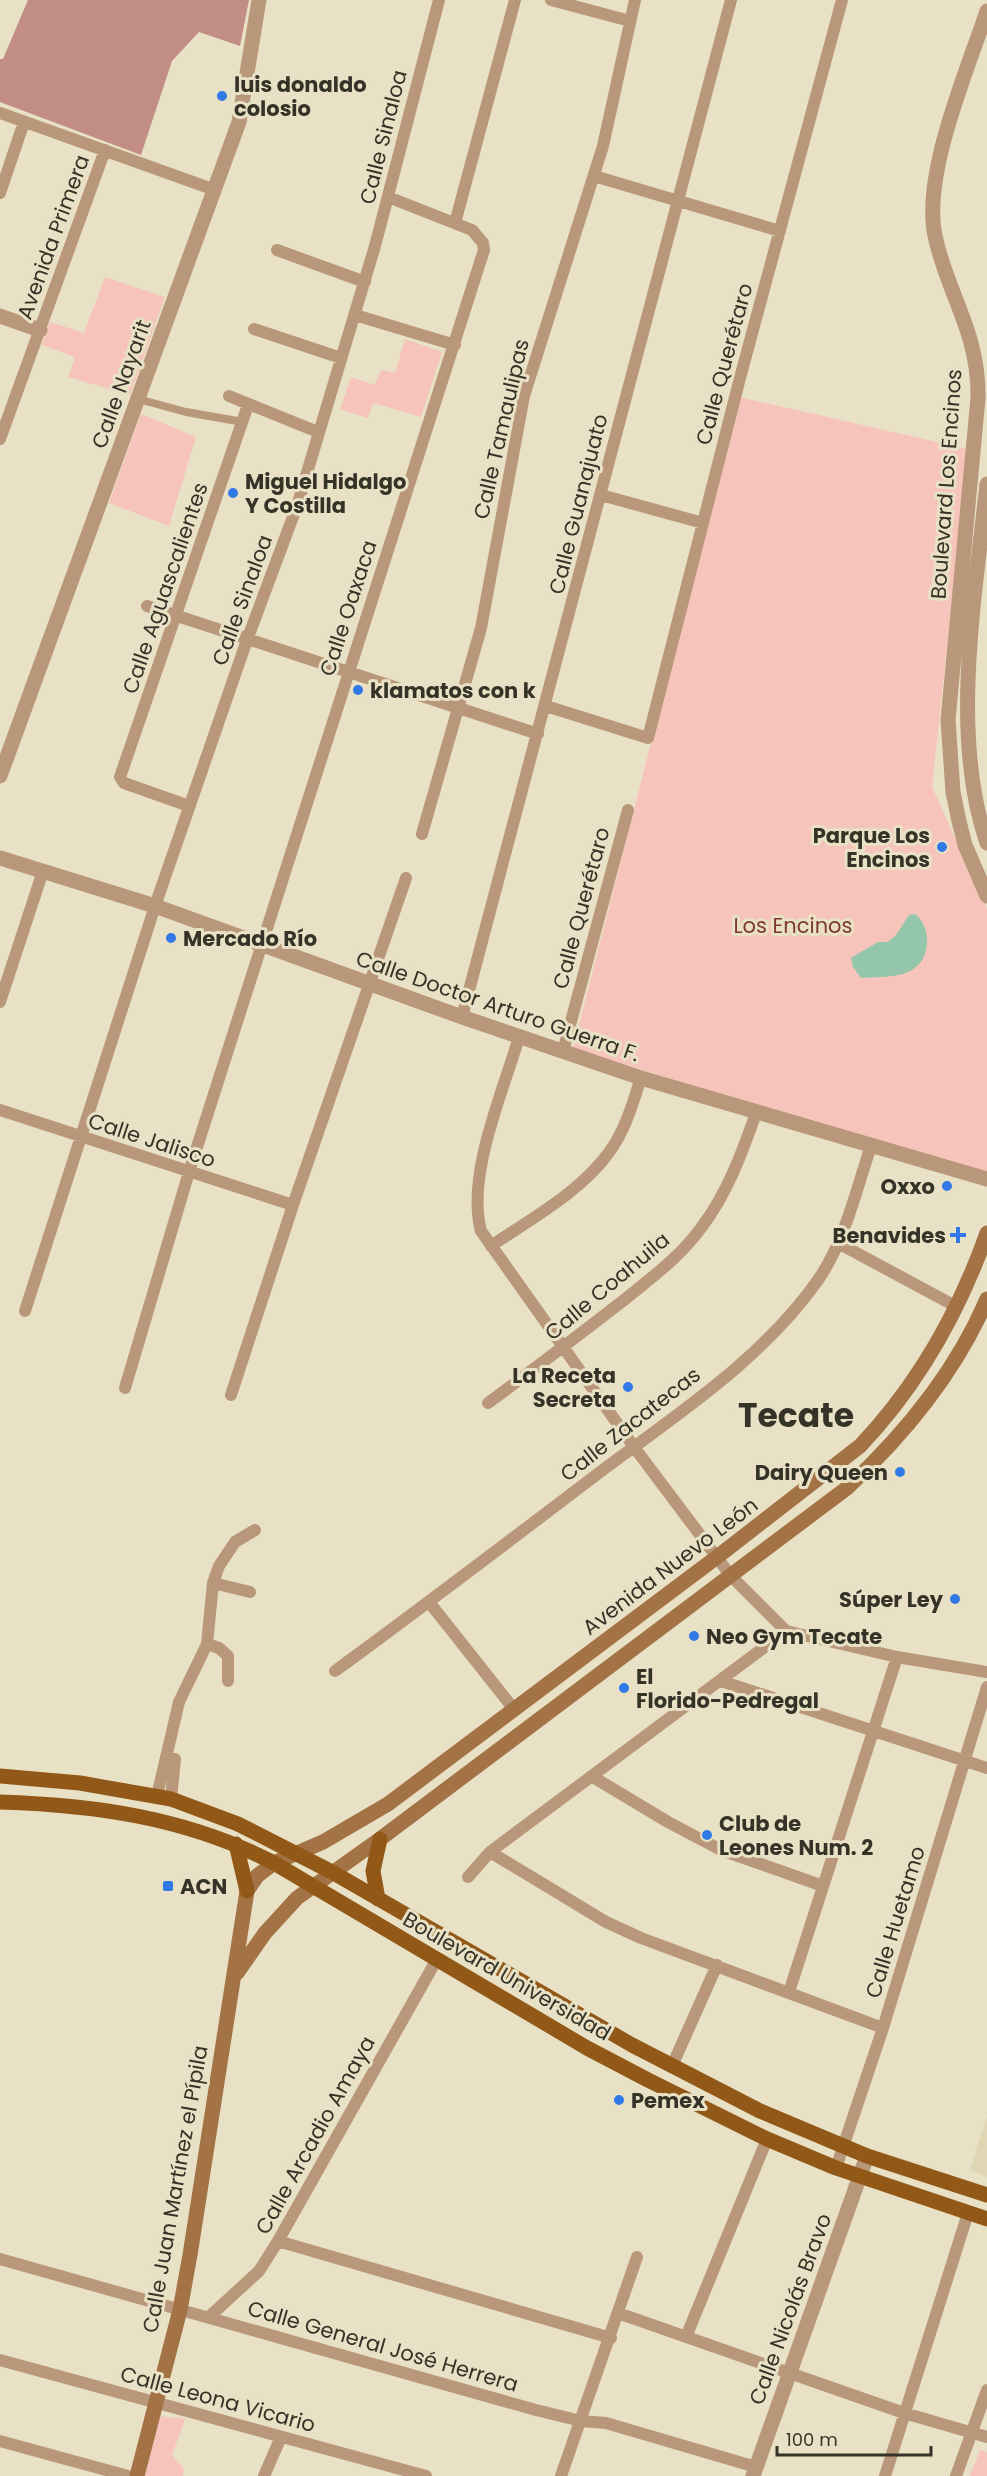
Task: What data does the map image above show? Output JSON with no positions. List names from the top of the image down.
{
  "streets": {
    "main road": ["Avenida Nuevo León", "Boulevard Universidad", "Calle Juan Martínez el Pípila"],
    "street": [
      "Calle Sinaloa",
      "Avenida Primera",
      "Calle Querétaro",
      "Calle Nayarit",
      "Calle Tamaulipas",
      "Boulevard Los Encinos",
      "Calle Guanajuato",
      "Calle Aguascalientes",
      "Calle Oaxaca",
      "Calle Doctor Arturo Guerra F.",
      "Calle Jalisco",
      "Calle Coahuila",
      "Calle Zacatecas",
      "Calle Huetamo",
      "Calle Arcadio Amaya",
      "Calle Nicolás Bravo",
      "Calle General José Herrera",
      "Calle Leona Vicario"
    ]
  },
  "crossings": [
    ["Calle Sinaloa", "Calle Aguascalientes"],
    ["Calle Sinaloa", "Calle Doctor Arturo Guerra F."],
    ["Calle Sinaloa", "Calle Jalisco"],
    ["Calle Querétaro", "Calle Guanajuato"],
    ["Calle Querétaro", "Calle Doctor Arturo Guerra F."],
    ["Calle Guanajuato", "Calle Doctor Arturo Guerra F."],
    ["Calle Oaxaca", "Calle Doctor Arturo Guerra F."],
    ["Calle Oaxaca", "Calle Jalisco"],
    ["Calle Doctor Arturo Guerra F.", "Calle Coahuila"],
    ["Calle Doctor Arturo Guerra F.", "Calle Zacatecas"],
    ["Avenida Nuevo León", "Boulevard Universidad"],
    ["Avenida Nuevo León", "Calle Juan Martínez el Pípila"],
    ["Calle Huetamo", "Boulevard Universidad"],
    ["Boulevard Universidad", "Calle Arcadio Amaya"],
    ["Boulevard Universidad", "Calle Juan Martínez el Pípila"],
    ["Boulevard Universidad", "Calle Nicolás Bravo"],
    ["Calle Arcadio Amaya", "Calle General José Herrera"],
    ["Calle Juan Martínez el Pípila", "Calle General José Herrera"],
    ["Calle Juan Martínez el Pípila", "Calle Leona Vicario"],
    ["Calle Nicolás Bravo", "Calle General José Herrera"]
  ],
  "districts": ["Tecate"],
  "parks": ["Los Encinos"],
  "places": {
    "other": [
      "luis donaldo colosio",
      "Miguel Hidalgo Y Costilla",
      "klamatos con k",
      "Parque Los Encinos",
      "Mercado Río",
      "Oxxo",
      "La Receta Secreta",
      "Dairy Queen",
      "Súper Ley",
      "Neo Gym Tecate",
      "El Florido-Pedregal",
      "Club de Leones Num. 2",
      "Pemex"
    ],
    "health": ["Benavides"],
    "transit": ["ACN"]
  },
  "scale_bar": "100 m"
}
